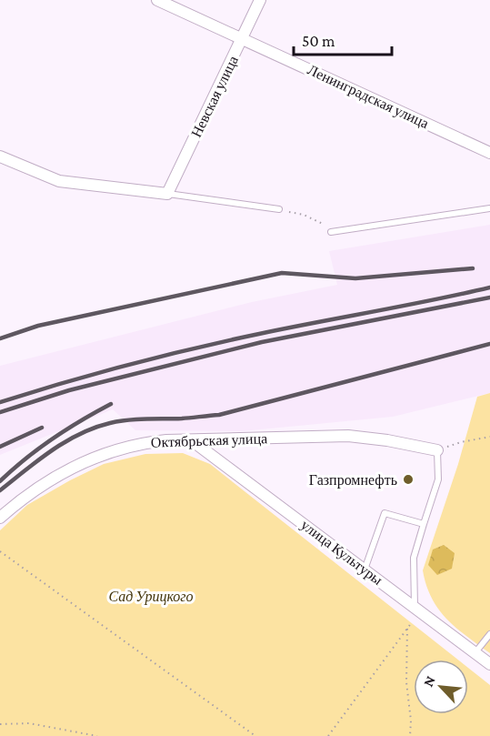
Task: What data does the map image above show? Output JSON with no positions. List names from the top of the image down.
{
  "streets": {
    "street": [
      "Невская улица",
      "Ленинградская улица",
      "Октябрьская улица",
      "улица Культуры"
    ]
  },
  "crossings": [
    ["Невская улица", "Ленинградская улица"],
    ["Октябрьская улица", "улица Культуры"]
  ],
  "parks": ["Сад Урицкого"],
  "places": ["Газпромнефть"],
  "scale_bar": "50 m",
  "north": "top left"
}
